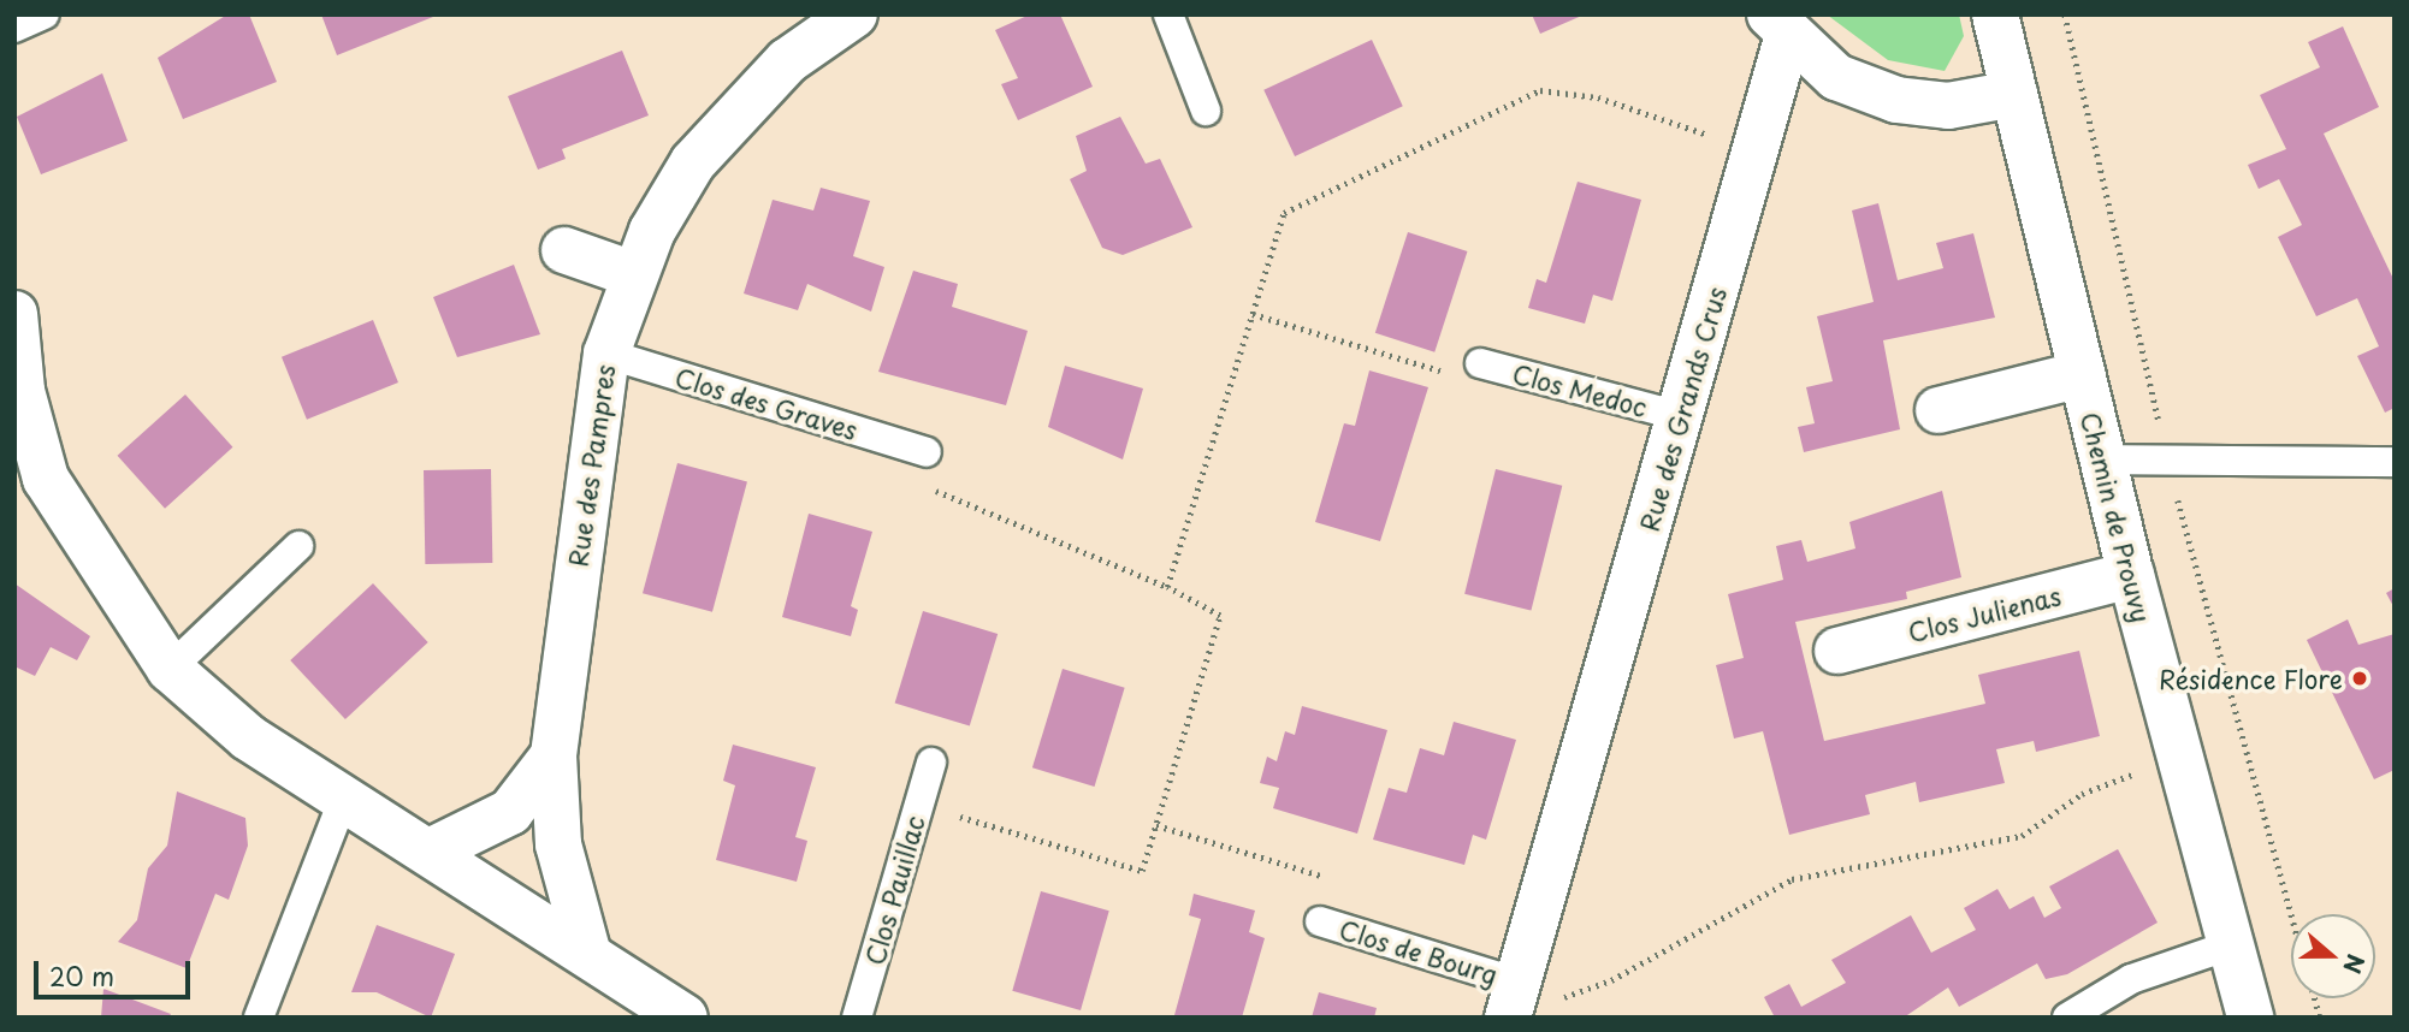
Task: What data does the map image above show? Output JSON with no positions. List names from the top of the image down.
{
  "streets": {
    "street": [
      "Rue des Grands Crus",
      "Rue des Pampres",
      "Chemin de Prouvy",
      "Clos Julienas"
    ],
    "lane": [
      "Clos Medoc",
      "Clos des Graves",
      "Clos Pauillac",
      "Clos de Bourg"
    ]
  },
  "crossings": [
    ["Clos Medoc", "Rue des Grands Crus"],
    ["Clos des Graves", "Rue des Pampres"],
    ["Rue des Grands Crus", "Chemin de Prouvy"],
    ["Rue des Grands Crus", "Clos de Bourg"],
    ["Chemin de Prouvy", "Clos Julienas"]
  ],
  "places": ["Résidence Flore"],
  "scale_bar": "20 m",
  "north": "right"
}
